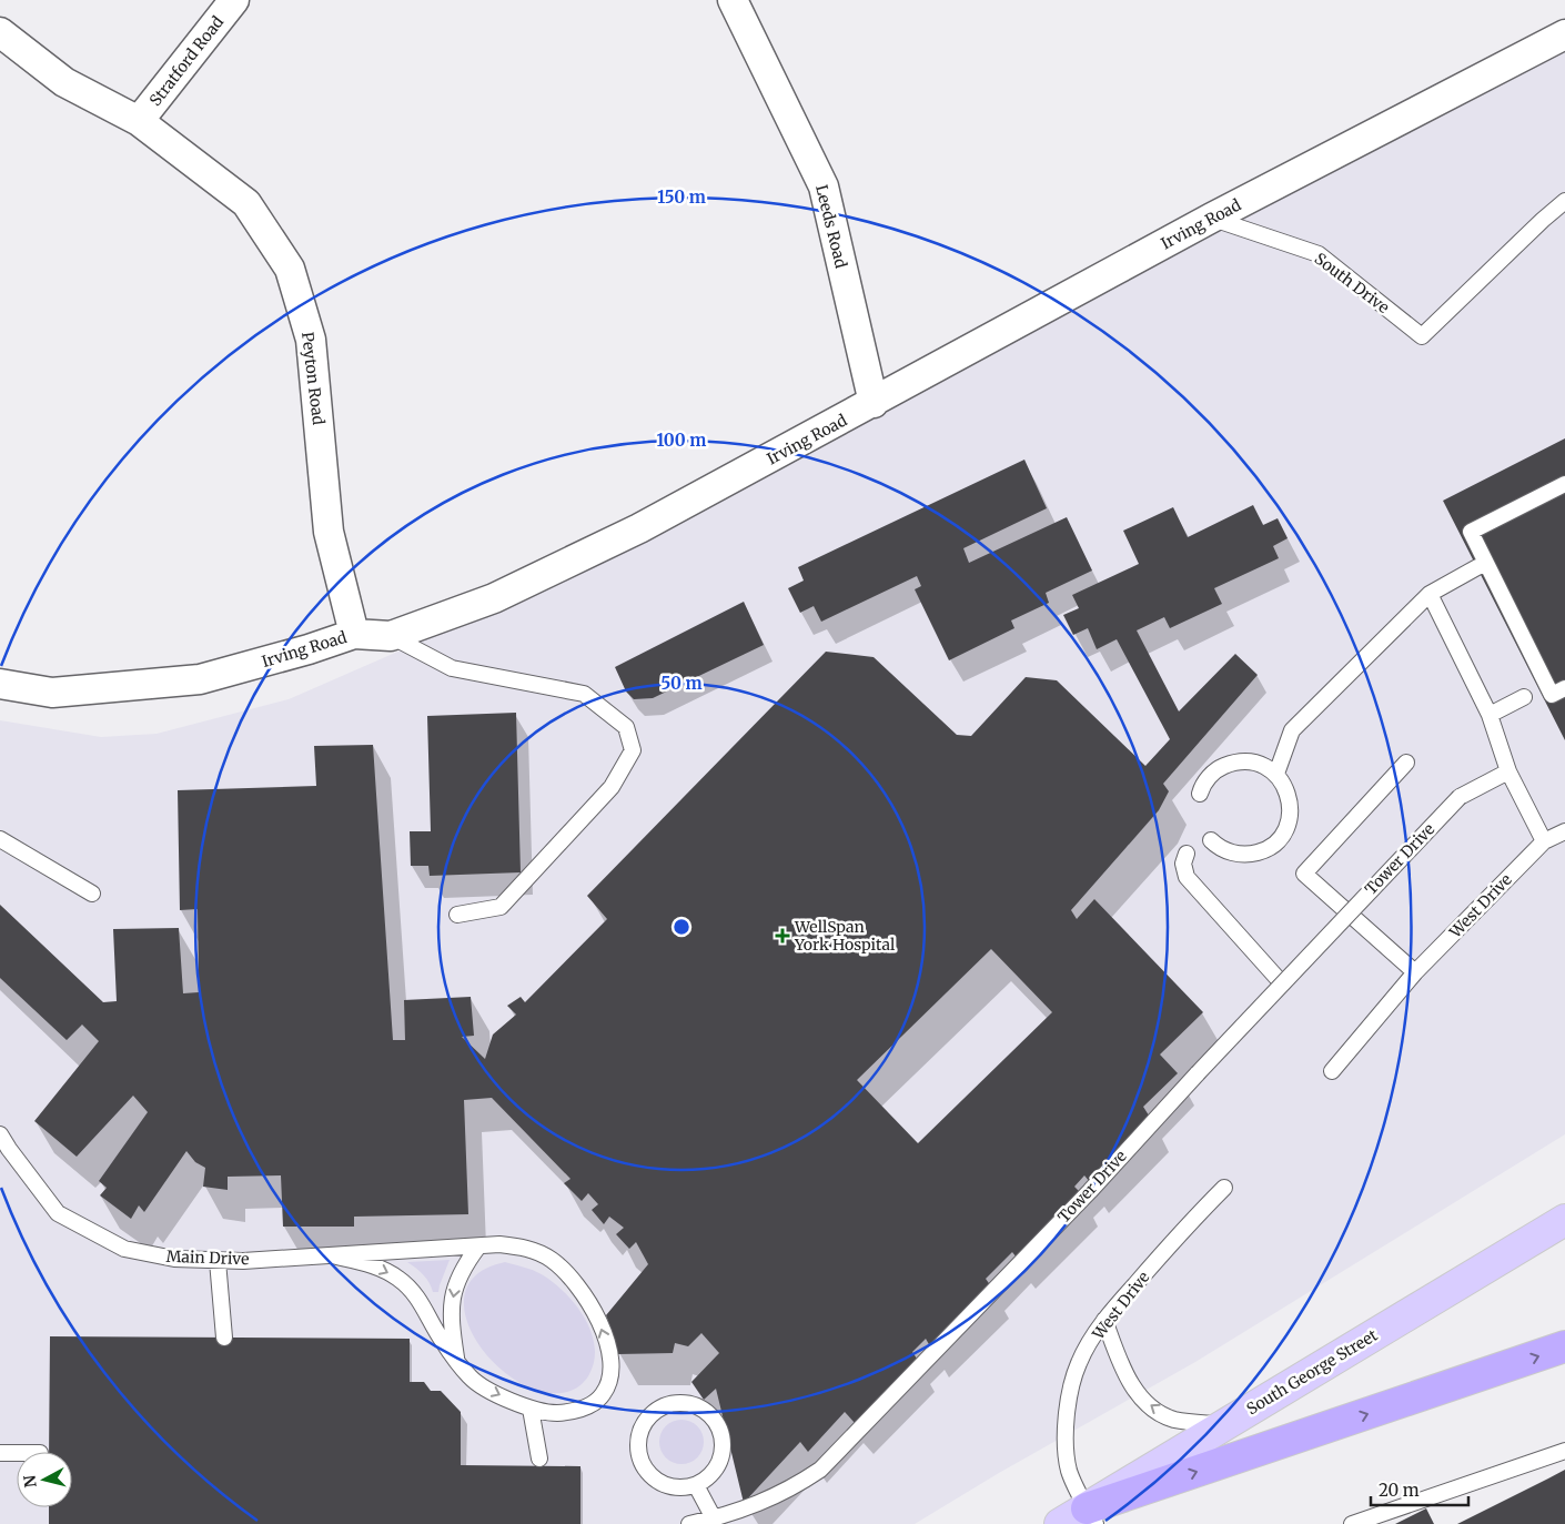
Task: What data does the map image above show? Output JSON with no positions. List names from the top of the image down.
{
  "streets": {
    "main road": ["South George Street"],
    "street": [
      "Stratford Road",
      "Irving Road",
      "Leeds Road",
      "Peyton Road"
    ],
    "lane": [
      "South Drive",
      "Tower Drive",
      "West Drive",
      "Main Drive"
    ]
  },
  "crossings": [
    ["Stratford Road", "Peyton Road"],
    ["Irving Road", "Leeds Road"],
    ["Irving Road", "South Drive"],
    ["Irving Road", "Peyton Road"],
    ["West Drive", "South George Street"]
  ],
  "places": {
    "health": ["WellSpan York Hospital"]
  },
  "scale_bar": "20 m",
  "north": "left",
  "rings": ["150 m", "100 m", "50 m"]
}
